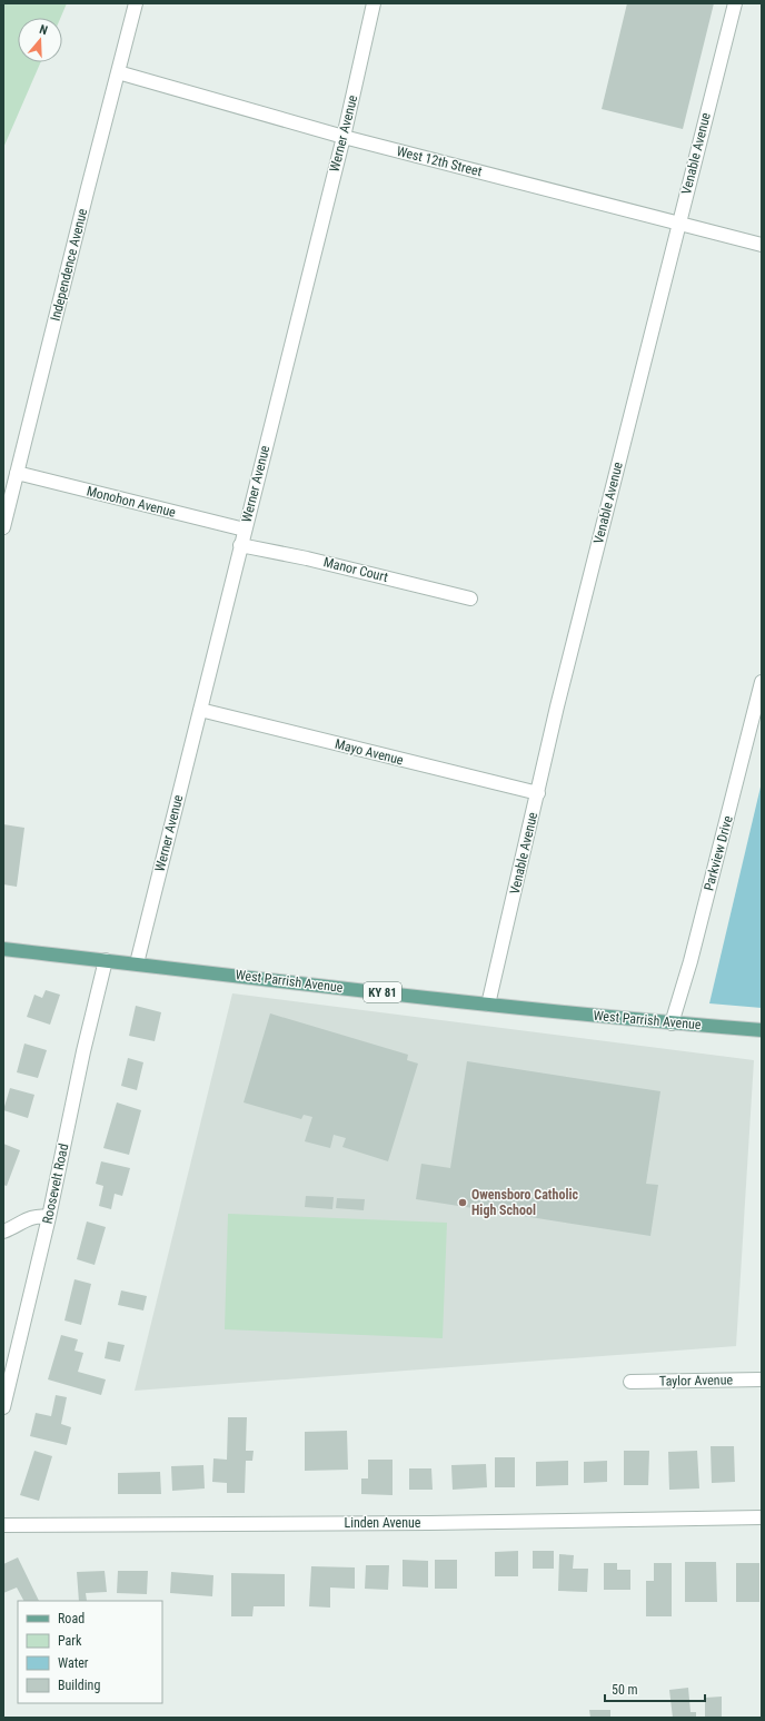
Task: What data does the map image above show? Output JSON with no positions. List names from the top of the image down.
{
  "streets": {
    "main road": ["West Parrish Avenue", "KY 81"],
    "street": [
      "Werner Avenue",
      "Venable Avenue",
      "West 12th Street",
      "Independence Avenue",
      "Monohon Avenue",
      "Manor Court",
      "Mayo Avenue",
      "Parkview Drive",
      "Roosevelt Road",
      "Taylor Avenue",
      "Linden Avenue"
    ]
  },
  "crossings": [
    ["Werner Avenue", "West 12th Street"],
    ["Werner Avenue", "Monohon Avenue"],
    ["Werner Avenue", "Manor Court"],
    ["Werner Avenue", "Mayo Avenue"],
    ["Werner Avenue", "West Parrish Avenue"],
    ["Venable Avenue", "West 12th Street"],
    ["Venable Avenue", "Mayo Avenue"],
    ["Venable Avenue", "West Parrish Avenue"],
    ["West 12th Street", "Independence Avenue"],
    ["Independence Avenue", "Monohon Avenue"],
    ["Parkview Drive", "West Parrish Avenue"],
    ["West Parrish Avenue", "Roosevelt Road"]
  ],
  "places": ["Owensboro Catholic High School"],
  "legend": [
    "Road",
    "Park",
    "Water",
    "Building"
  ],
  "scale_bar": "50 m",
  "north": "top"
}
